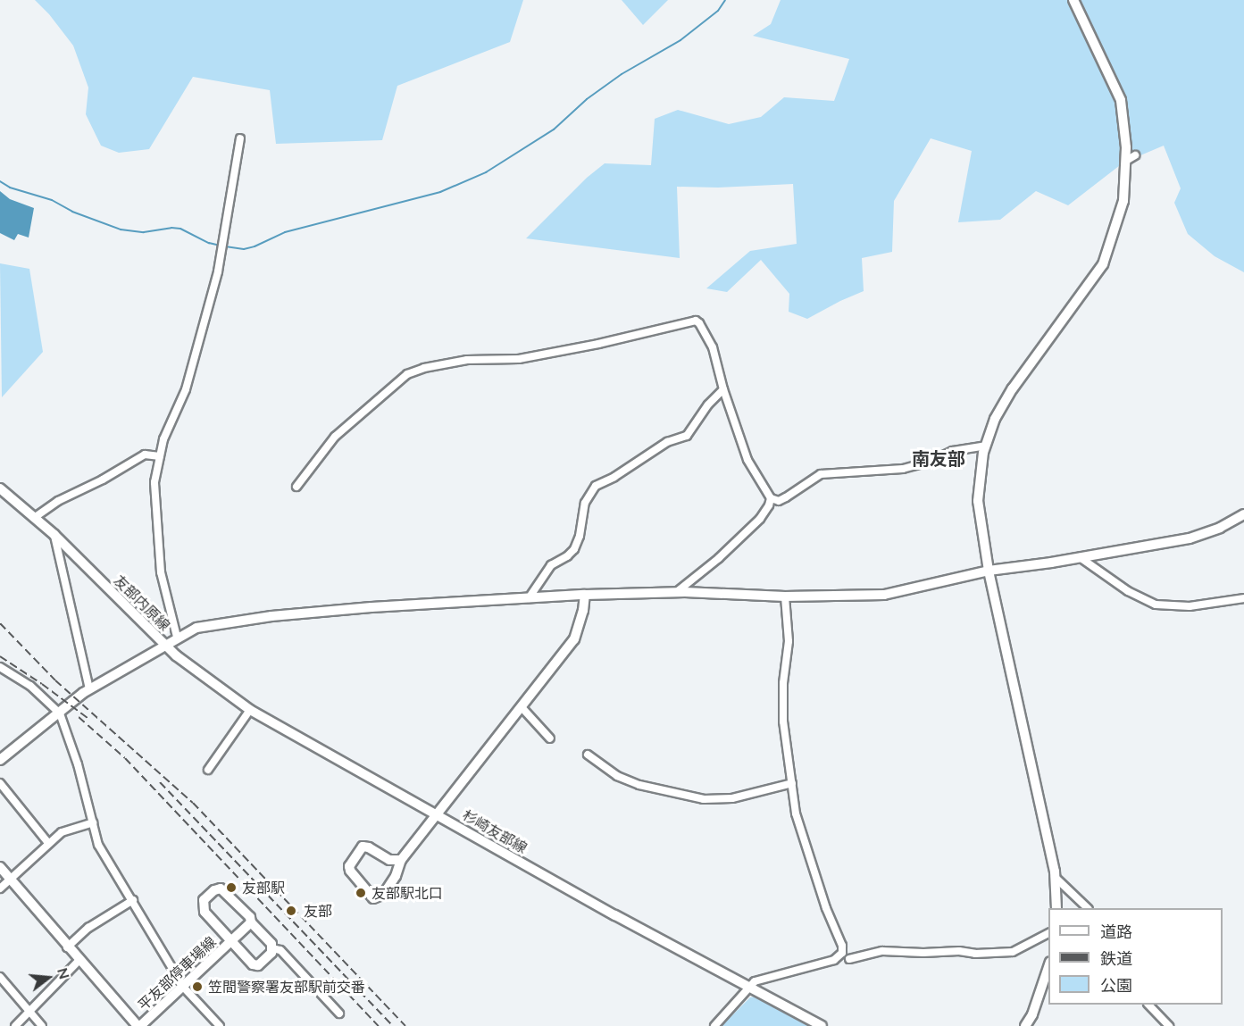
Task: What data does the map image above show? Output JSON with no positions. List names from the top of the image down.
{
  "streets": {
    "street": ["友部内原線", "杉崎友部線", "平友部停車場線"]
  },
  "crossings": [
    ["友部内原線", "杉崎友部線"]
  ],
  "districts": ["南友部"],
  "places": [
    "友部駅",
    "友部駅北口",
    "友部",
    "笠間警察署友部駅前交番"
  ],
  "legend": ["道路", "鉄道", "公園"],
  "north": "right"
}
